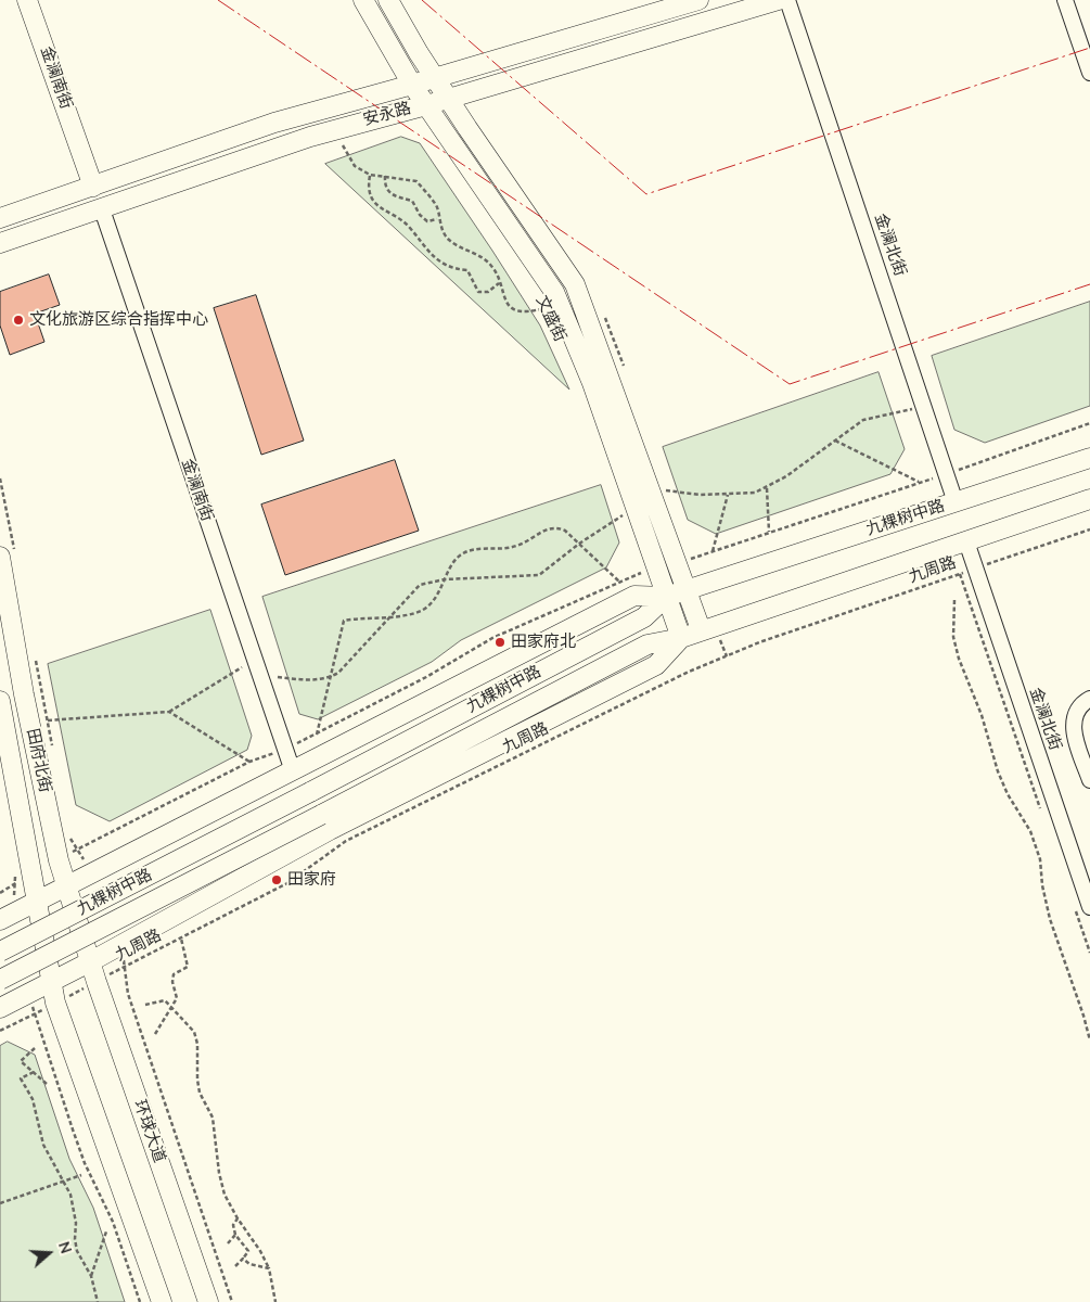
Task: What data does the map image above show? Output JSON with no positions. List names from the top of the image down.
{
  "streets": {
    "main road": [
      "金澜南街",
      "安永路",
      "文盛街",
      "九棵树中路",
      "田府北街",
      "环球大道"
    ],
    "street": ["金澜北街"],
    "path": ["九周路"]
  },
  "crossings": [
    ["金澜南街", "安永路"],
    ["安永路", "文盛街"],
    ["金澜北街", "九棵树中路"],
    ["金澜北街", "九周路"],
    ["文盛街", "九棵树中路"],
    ["九周路", "环球大道"],
    ["田府北街", "环球大道"]
  ],
  "places": ["文化旅游区综合指挥中心", "田家府北", "田家府"],
  "north": "right"
}
